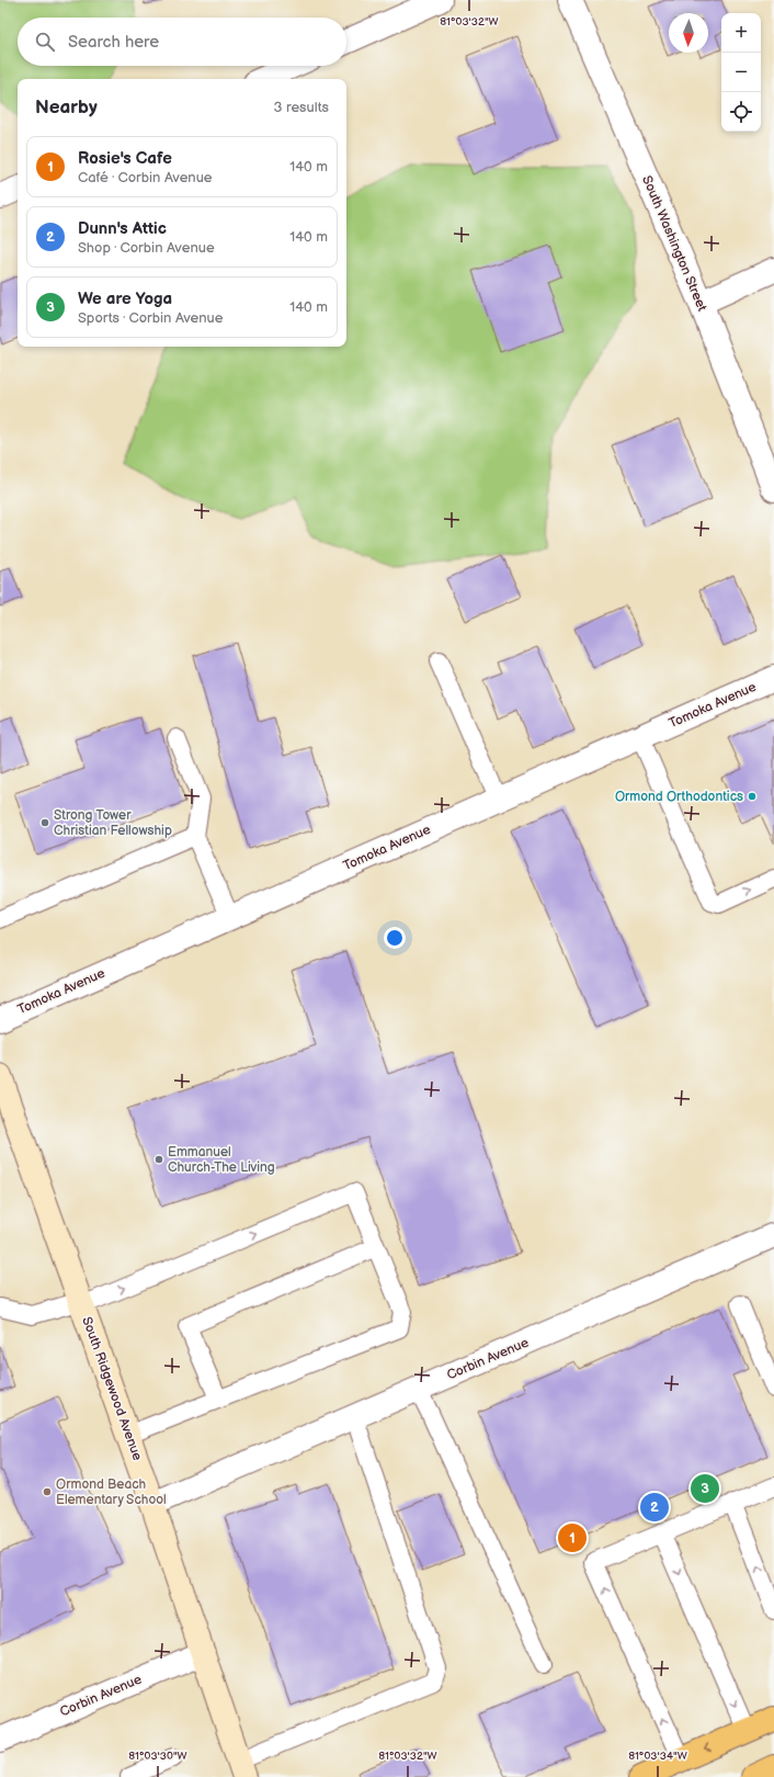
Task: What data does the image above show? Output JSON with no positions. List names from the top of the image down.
{
  "streets": {
    "street": [
      "South Washington Street",
      "Tomoka Avenue",
      "Corbin Avenue",
      "South Ridgewood Avenue"
    ]
  },
  "crossings": [
    ["Corbin Avenue", "South Ridgewood Avenue"]
  ],
  "places": [
    "Ormond Orthodontics",
    "Strong Tower Christian Fellowship",
    "Emmanuel Church-The Living",
    "Ormond Beach Elementary School"
  ],
  "north": "bottom",
  "page": {
    "map_buttons": ["+", "−"],
    "search": "Search here",
    "heading": ["Nearby", "3 results"],
    "list": [
      {
        "mark": "1",
        "name": "Rosie's Cafe",
        "note": "Café · Corbin Avenue",
        "value": "140 m"
      },
      {
        "mark": "2",
        "name": "Dunn's Attic",
        "note": "Shop · Corbin Avenue",
        "value": "140 m"
      },
      {
        "mark": "3",
        "name": "We are Yoga",
        "note": "Sports · Corbin Avenue",
        "value": "140 m"
      }
    ],
    "pins": ["3", "2", "1"]
  },
  "coordinates": ["81°03'32\"W", "81°03'30\"W", "81°03'34\"W"]
}
